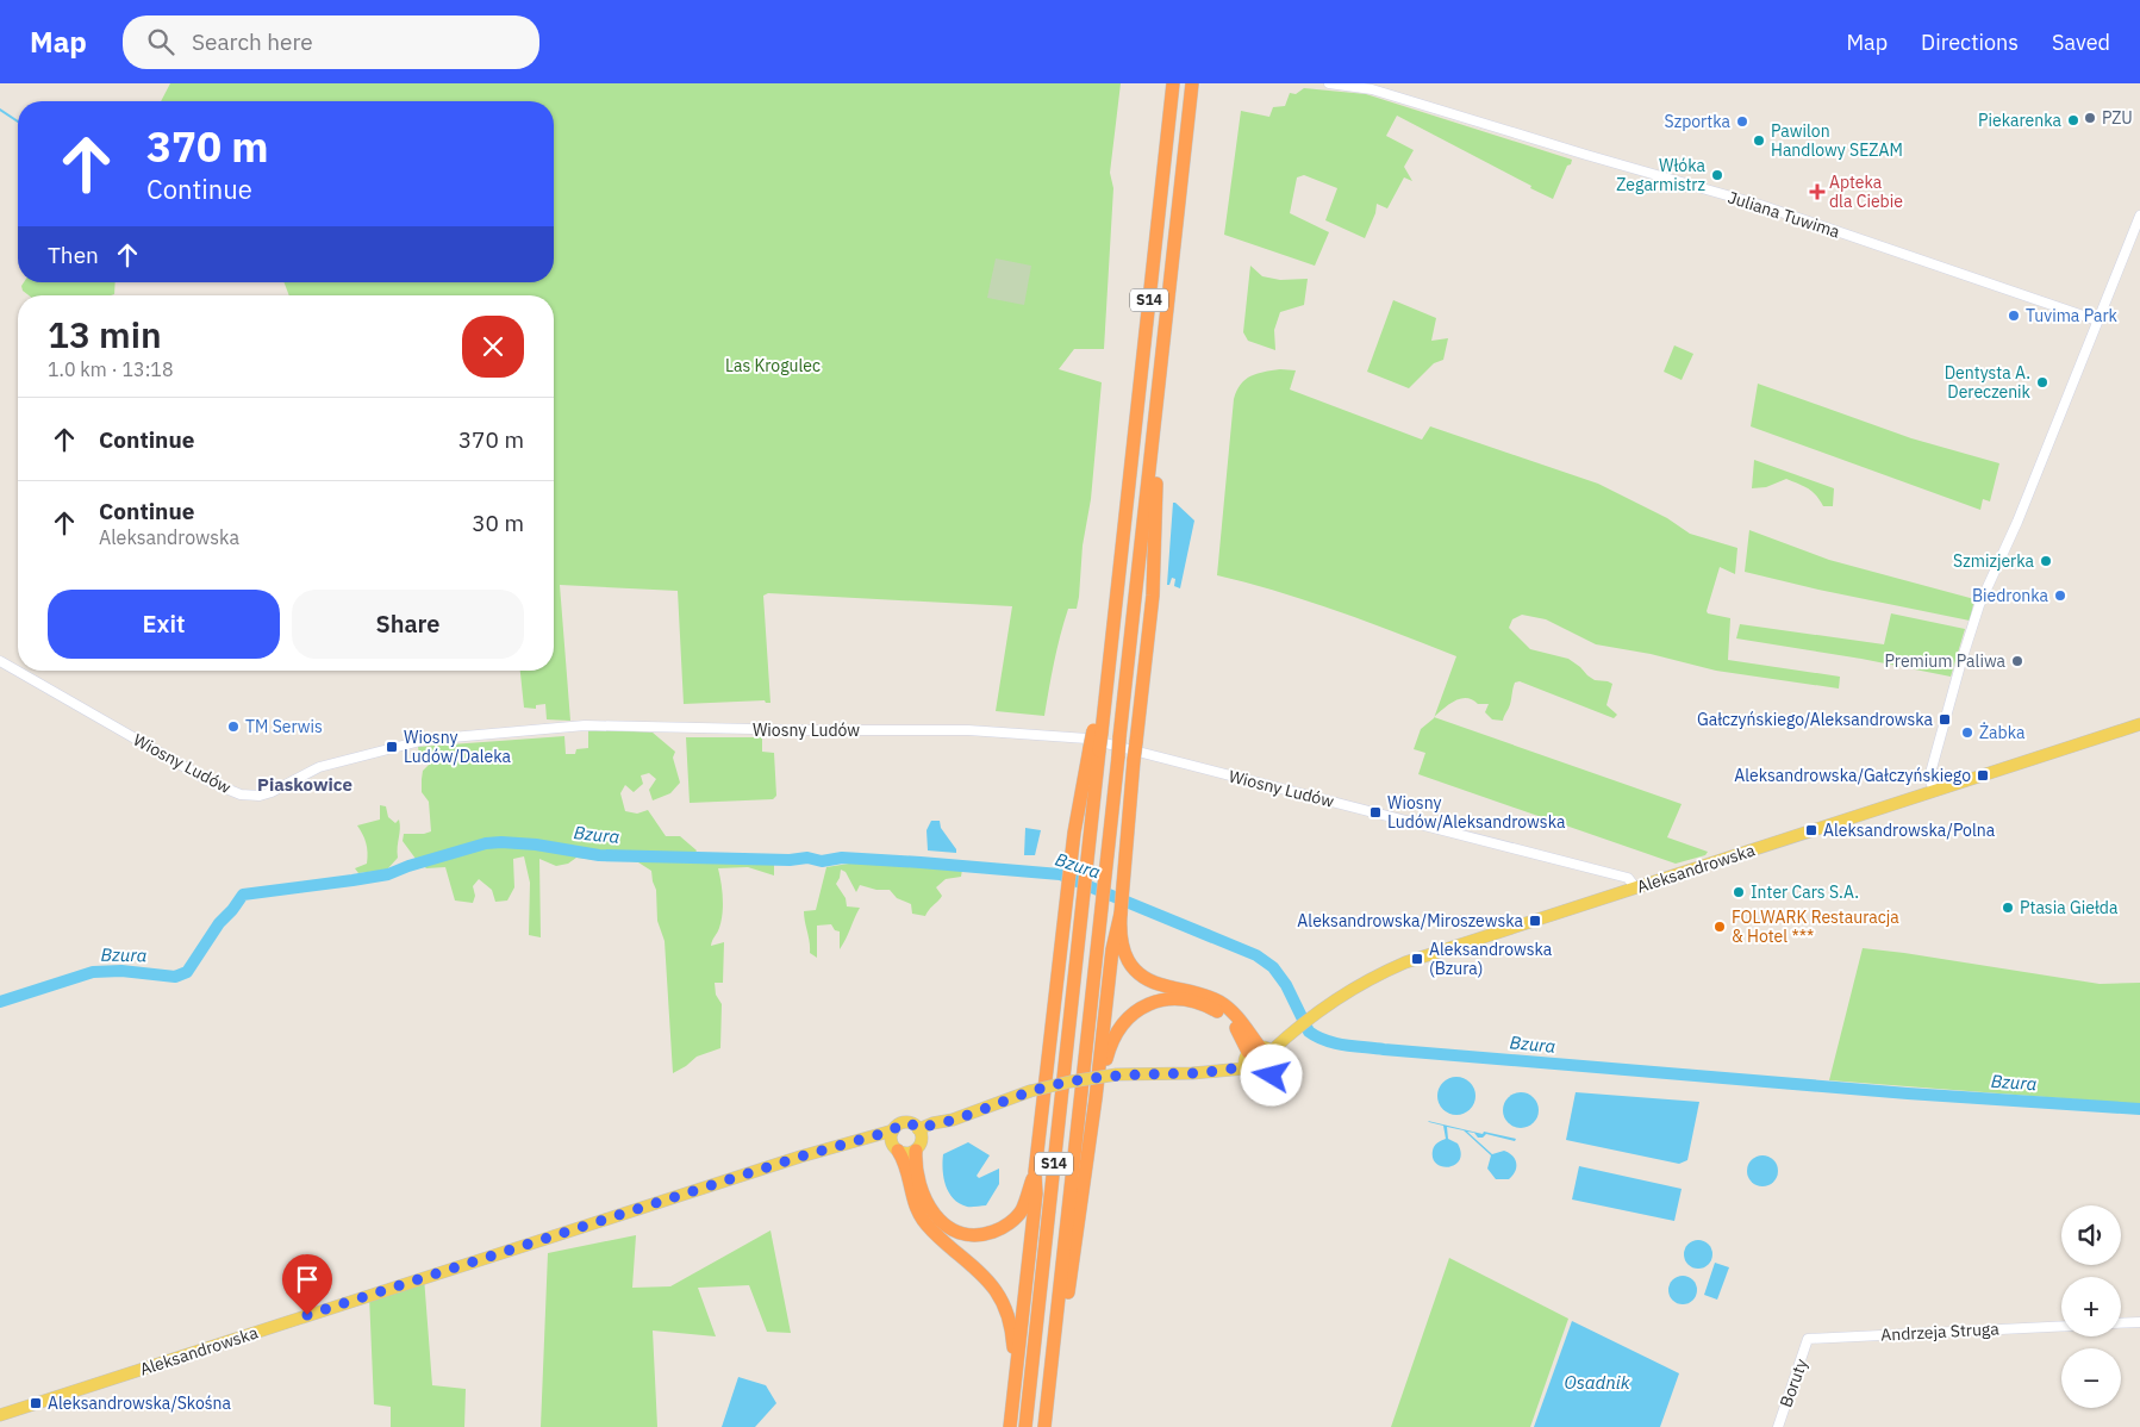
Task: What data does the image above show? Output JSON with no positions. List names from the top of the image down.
{
  "streets": {
    "highway": ["S14"],
    "main road": ["Aleksandrowska"],
    "street": [
      "Juliana Tuwima",
      "Wiosny Ludów",
      "Andrzeja Struga",
      "Boruty"
    ]
  },
  "crossings": [
    ["Wiosny Ludów", "Aleksandrowska"],
    ["Andrzeja Struga", "Boruty"]
  ],
  "districts": ["Piaskowice"],
  "water": ["Bzura", "Osadnik"],
  "parks": ["Las Krogulec"],
  "places": {
    "other": [
      "PZU",
      "Piekarenka",
      "Szportka",
      "Pawilon Handlowy SEZAM",
      "Włóka Zegarmistrz",
      "Tuvima Park",
      "Dentysta A. Dereczenik",
      "Szmizjerka",
      "Biedronka",
      "Premium Paliwa",
      "TM Serwis",
      "Żabka",
      "Inter Cars S.A.",
      "Ptasia Giełda",
      "FOLWARK Restauracja & Hotel ***"
    ],
    "health": ["Apteka dla Ciebie"],
    "transit": [
      "Gałczyńskiego/Aleksandrowska",
      "Wiosny Ludów/Daleka",
      "Aleksandrowska/Gałczyńskiego",
      "Wiosny Ludów/Aleksandrowska",
      "Aleksandrowska/Polna",
      "Aleksandrowska/Miroszewska",
      "Aleksandrowska (Bzura)",
      "Aleksandrowska/Skośna"
    ]
  },
  "page": {
    "header": "Map",
    "search": "Search here",
    "nav": ["Map", "Directions", "Saved"],
    "turn": ["370 m", "Continue"],
    "then": "Then",
    "heading": ["13 min", "1.0 km · 13:18"],
    "list": [
      {
        "name": "Continue",
        "value": "370 m"
      },
      {
        "name": "Continue",
        "note": "Aleksandrowska",
        "value": "30 m"
      }
    ],
    "buttons": ["Exit", "Share"],
    "map_buttons": ["+", "−"]
  }
}
